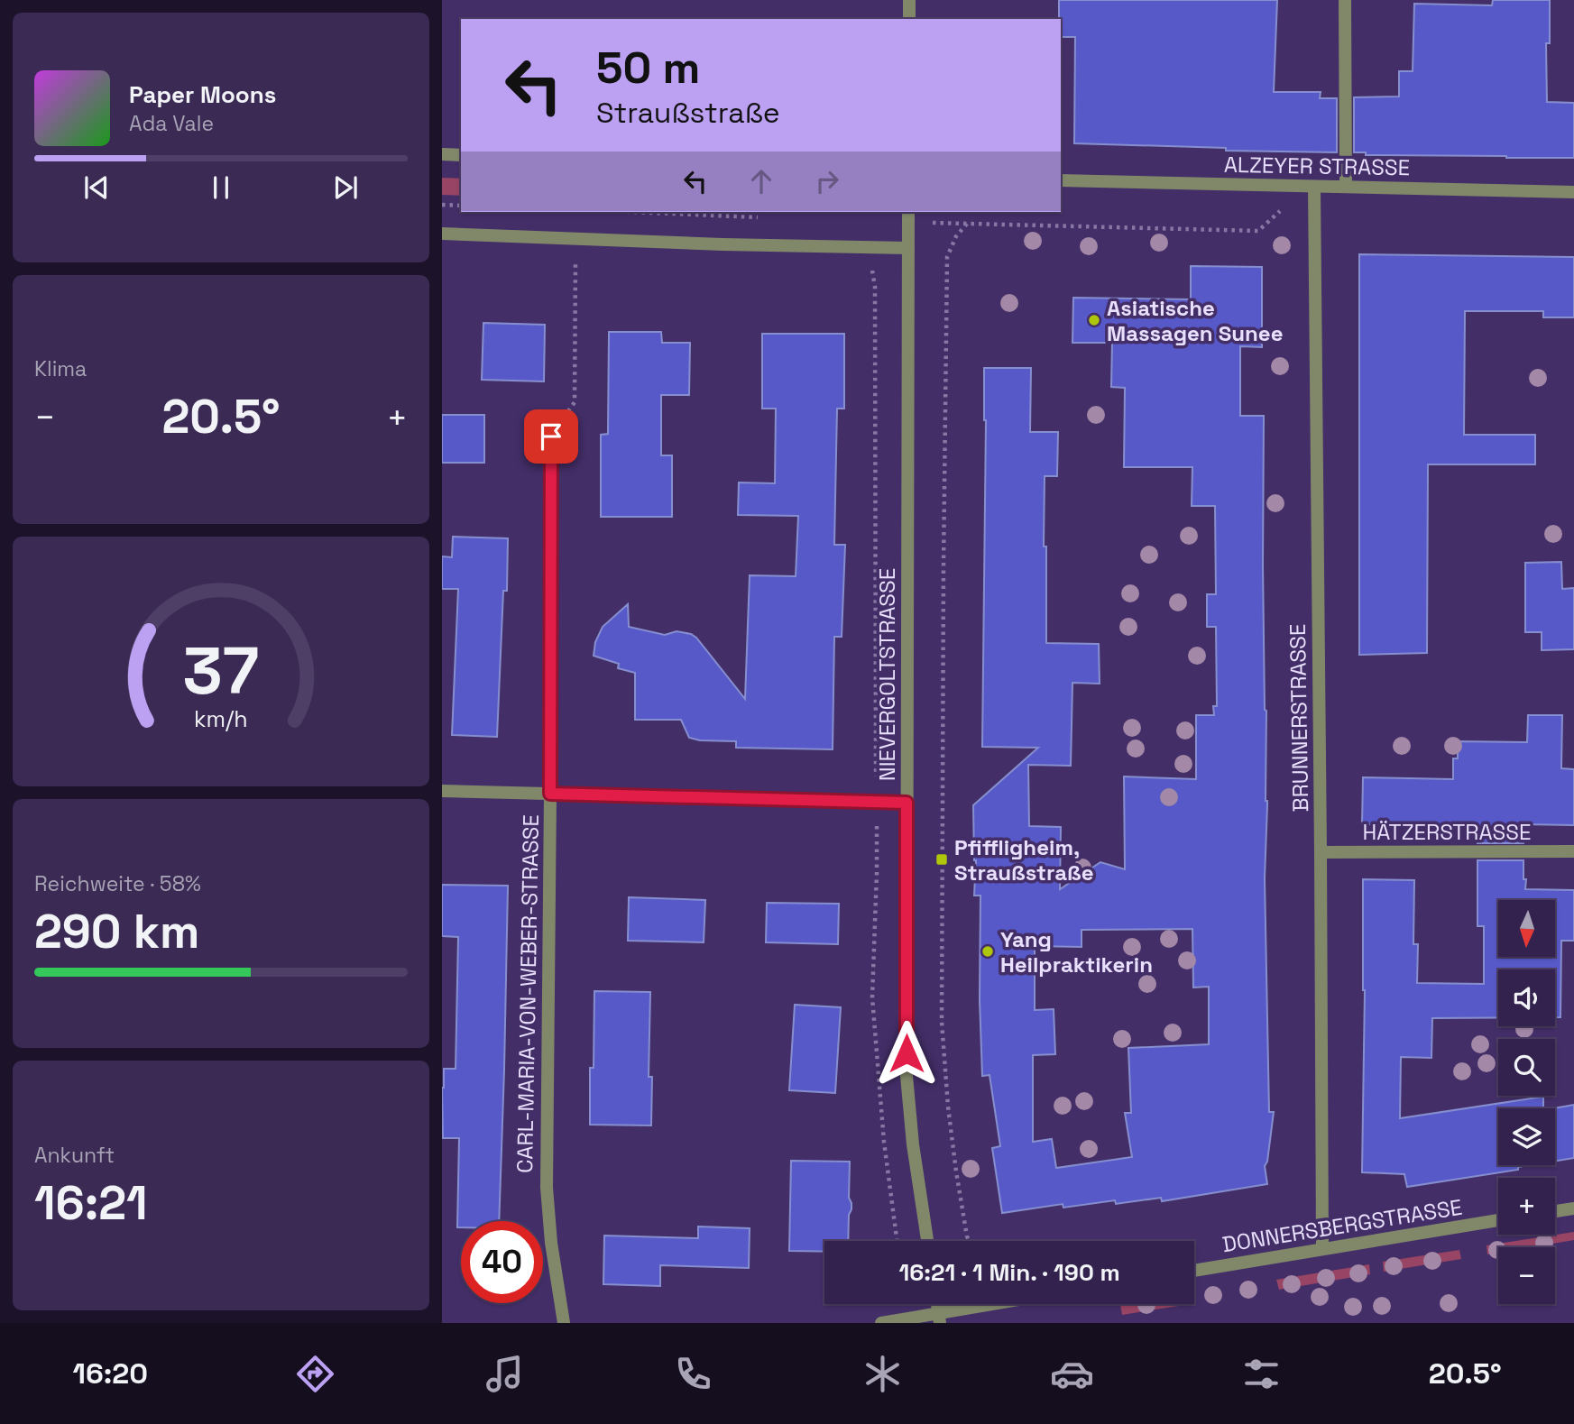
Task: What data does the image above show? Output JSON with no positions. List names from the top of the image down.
{
  "streets": {
    "street": [
      "ALZEYER STRASSE",
      "NIEVERGOLTSTRASSE",
      "BRUNNERSTRASSE",
      "HÄTZERSTRASSE",
      "CARL-MARIA-VON-WEBER-STRASSE",
      "DONNERSBERGSTRASSE"
    ]
  },
  "crossings": [
    ["ALZEYER STRASSE", "BRUNNERSTRASSE"],
    ["BRUNNERSTRASSE", "HÄTZERSTRASSE"],
    ["BRUNNERSTRASSE", "DONNERSBERGSTRASSE"]
  ],
  "places": {
    "other": ["Asiatische Massagen Sunee", "Yang Heilpraktikerin"],
    "transit": ["Pfiffligheim, Straußstraße"]
  },
  "north": "bottom",
  "page": {
    "turn": ["50 m", "Straußstraße"],
    "song": ["Paper Moons", "Ada Vale"],
    "tile": [
      "Klima",
      ["Reichweite · 58%", "290 km"],
      ["Ankunft", "16:21"]
    ],
    "heat": ["−", "20.5°", "+"],
    "map_buttons": ["+", "−"],
    "limit": "40",
    "trip": "16:21 · 1 Min. · 190 m",
    "tabs": ["16:20", "20.5°"],
    "gauge": ["37", "km/h"]
  }
}
